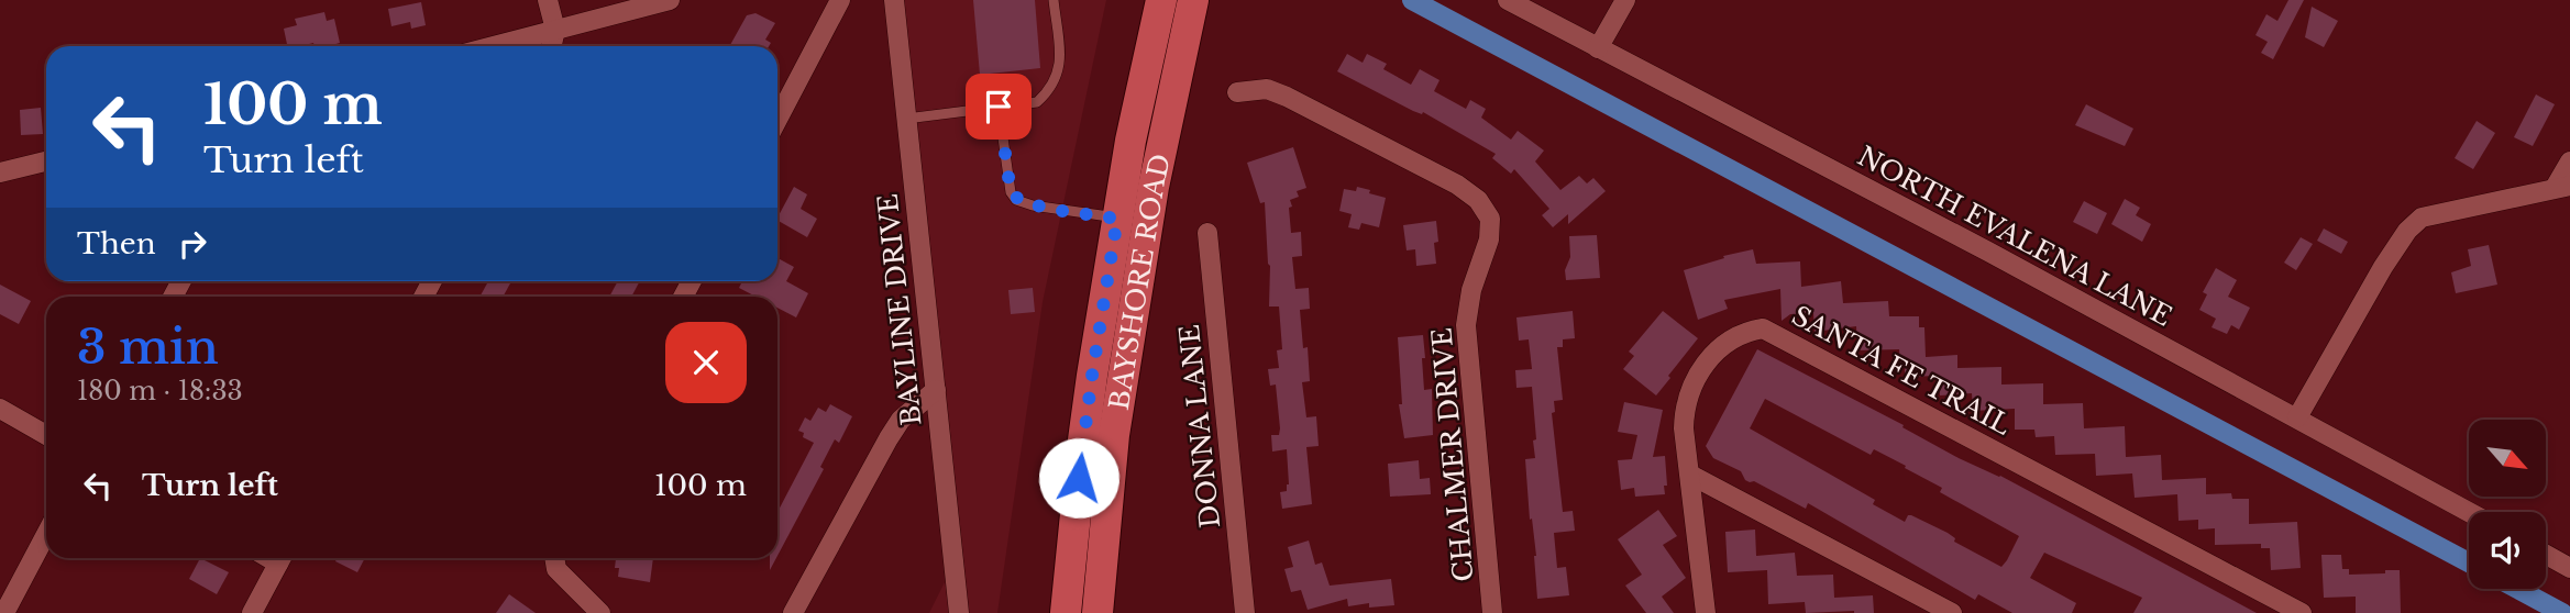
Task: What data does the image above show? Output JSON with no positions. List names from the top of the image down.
{
  "streets": {
    "main road": ["BAYSHORE ROAD"],
    "street": [
      "NORTH EVALENA LANE",
      "BAYLINE DRIVE",
      "SANTA FE TRAIL",
      "DONNA LANE",
      "CHALMER DRIVE"
    ]
  },
  "north": "bottom right",
  "page": {
    "turn": ["100 m", "Turn left"],
    "then": "Then",
    "heading": ["3 min", "180 m · 18:33"],
    "list": [
      {
        "name": "Turn left",
        "value": "100 m"
      }
    ]
  }
}
